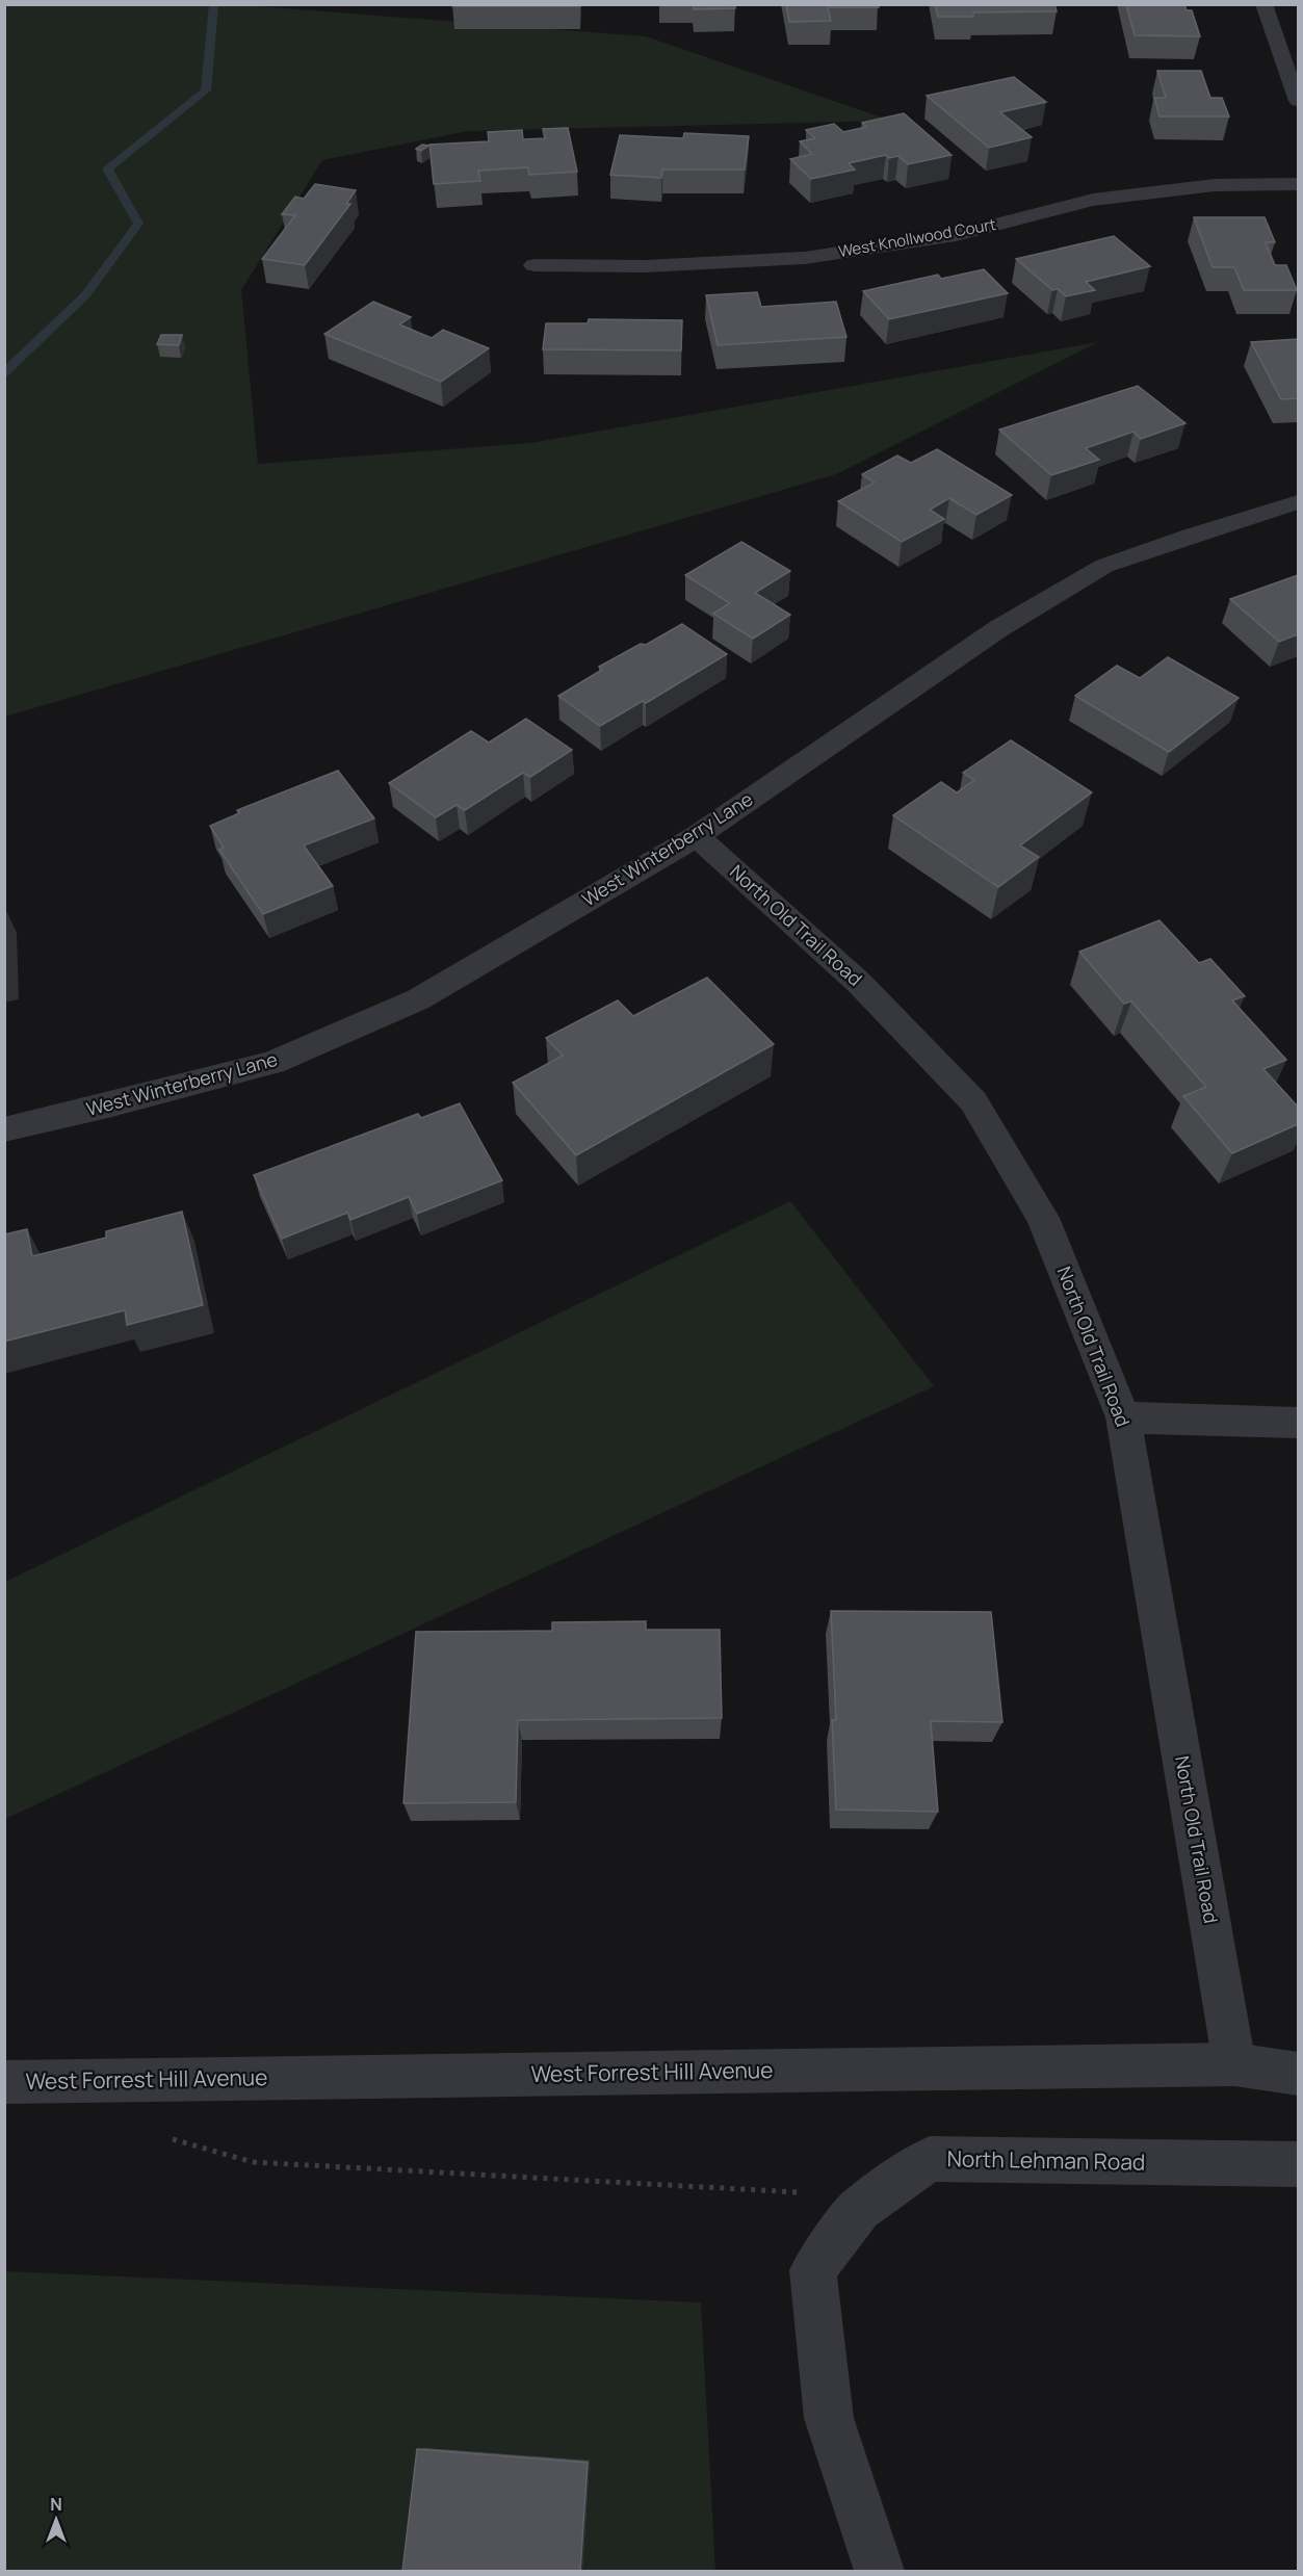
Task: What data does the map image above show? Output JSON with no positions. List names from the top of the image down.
{
  "streets": {
    "street": [
      "West Knollwood Court",
      "West Winterberry Lane",
      "North Old Trail Road",
      "West Forrest Hill Avenue",
      "North Lehman Road"
    ]
  },
  "crossings": [
    ["West Winterberry Lane", "North Old Trail Road"],
    ["North Old Trail Road", "West Forrest Hill Avenue"]
  ],
  "north": "top"
}
